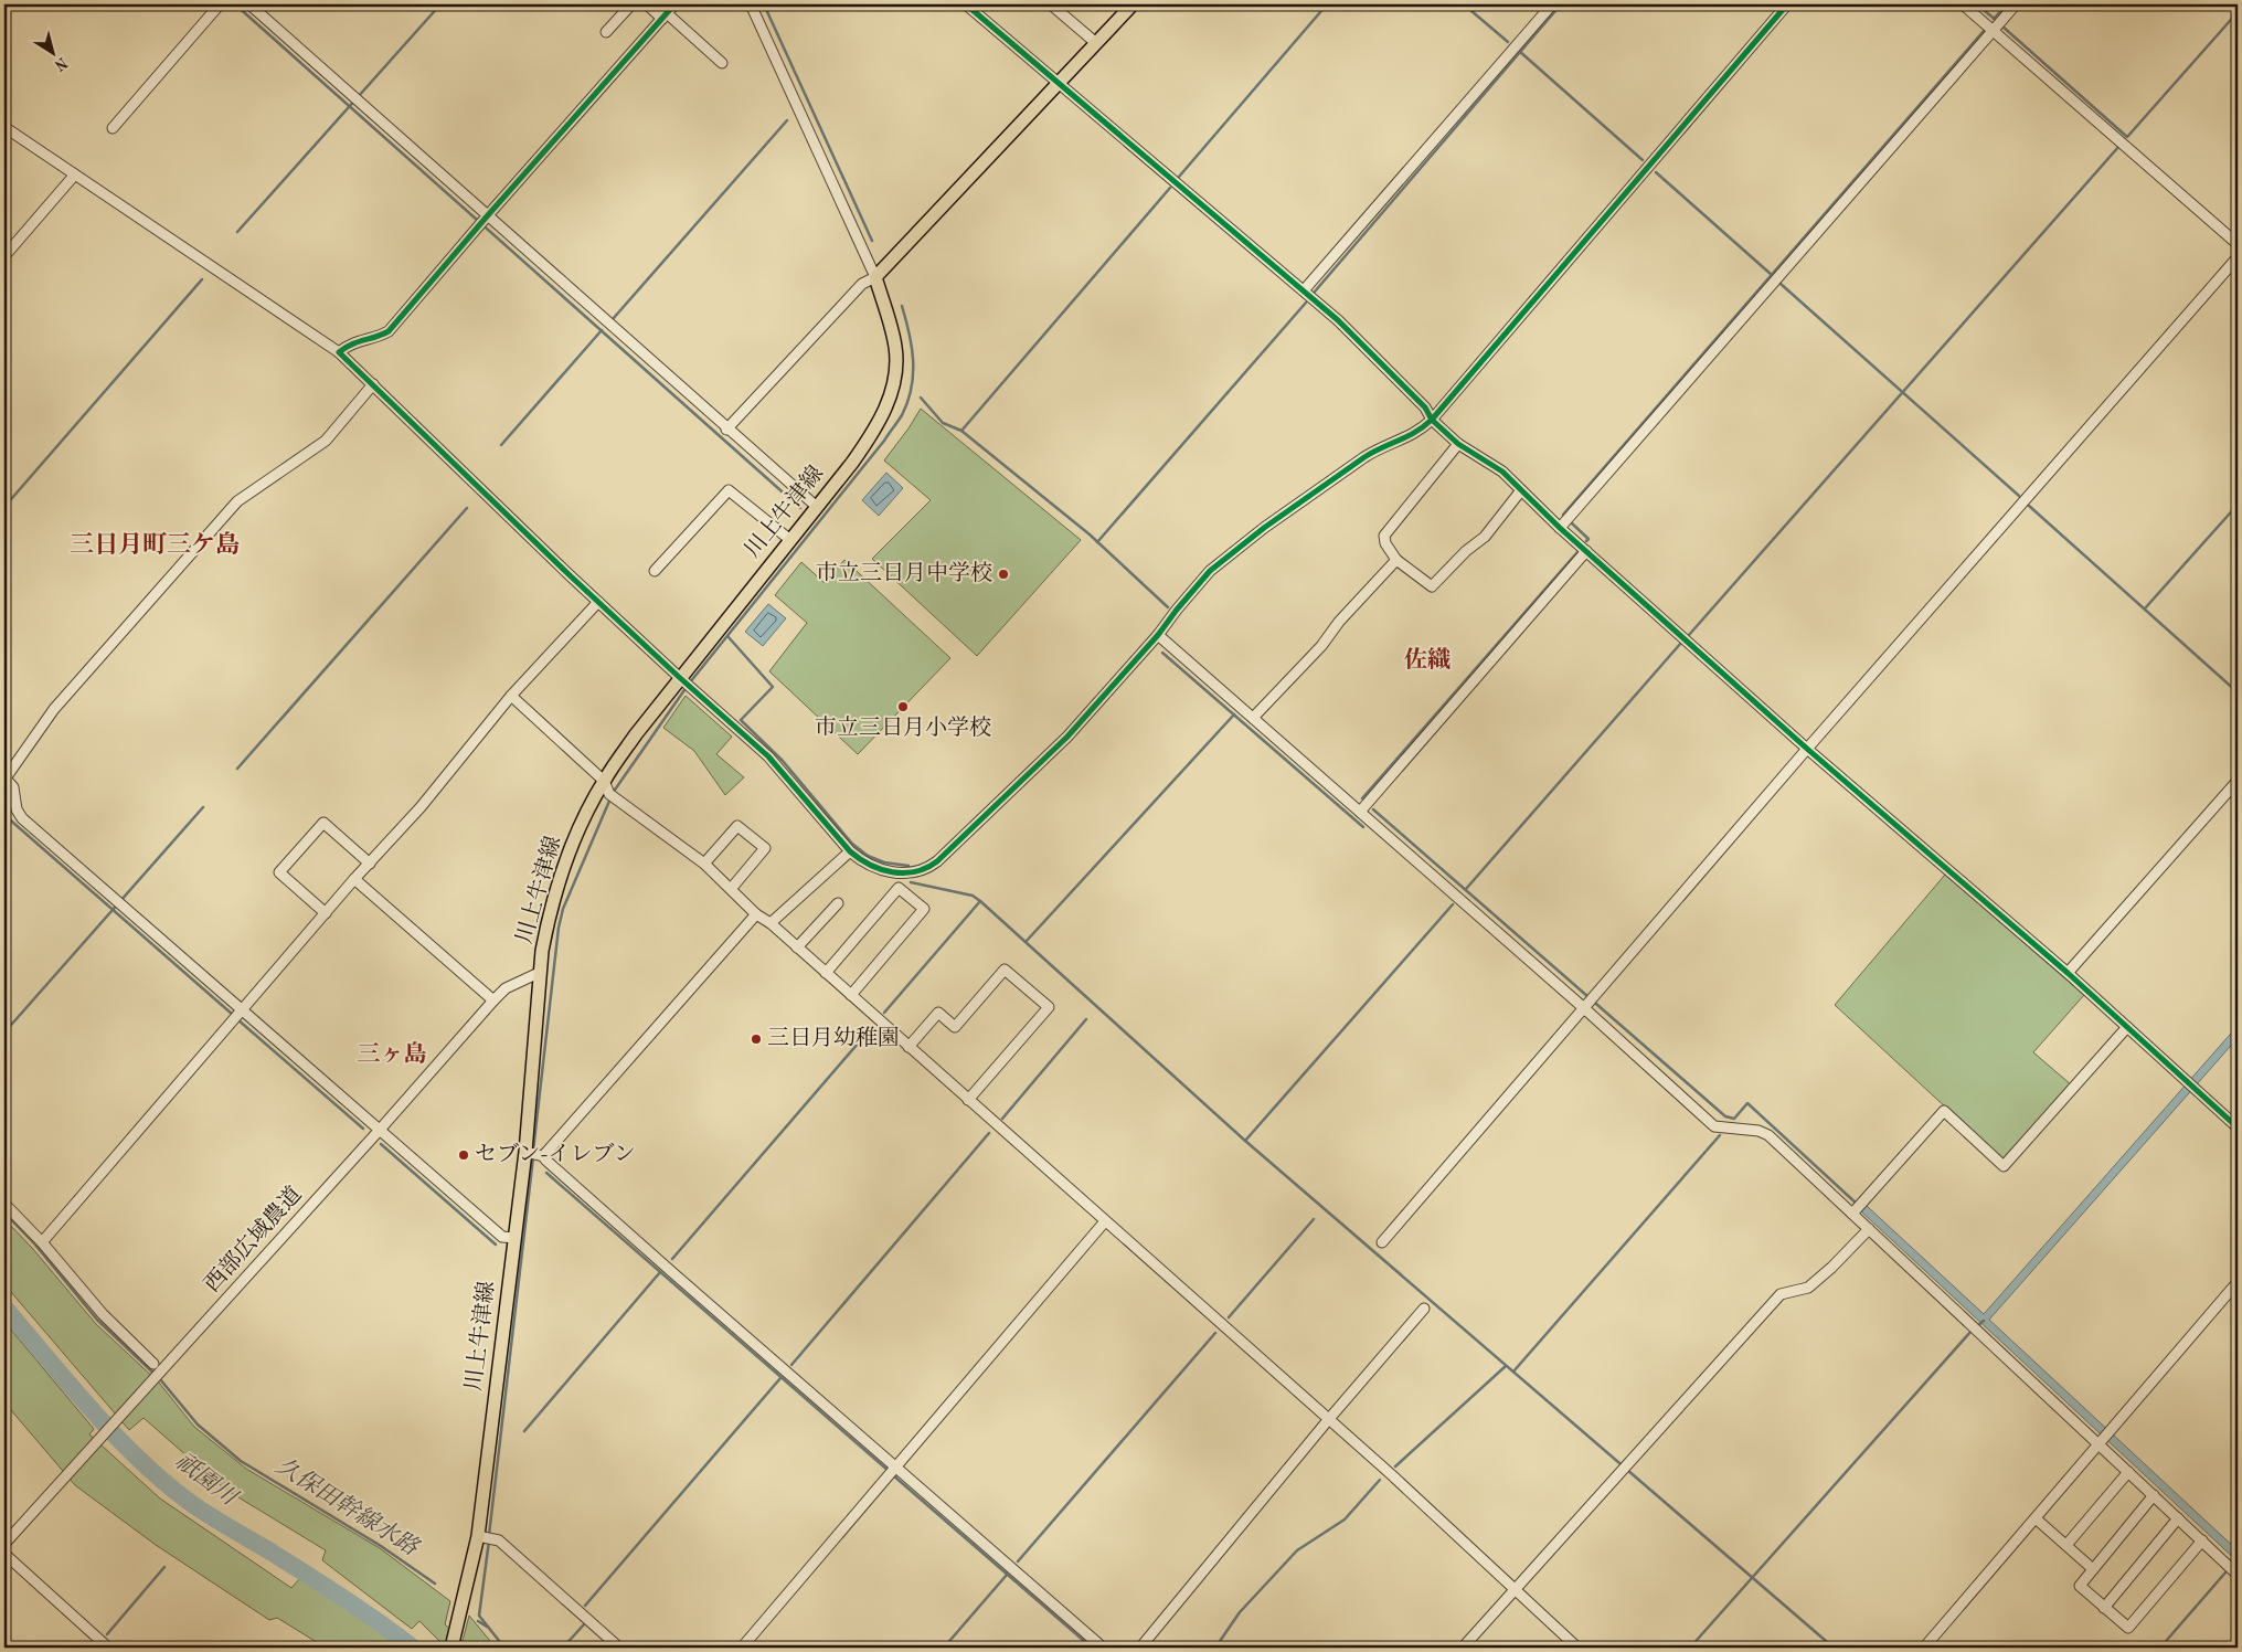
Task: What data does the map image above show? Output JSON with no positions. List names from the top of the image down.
{
  "streets": {
    "main road": ["川上牛津線"],
    "street": ["西部広域農道"]
  },
  "crossings": [
    ["川上牛津線", "西部広域農道"]
  ],
  "districts": ["三日月町三ケ島", "佐織", "三ヶ島"],
  "water": ["祇園川", "久保田幹線水路"],
  "places": [
    "市立三日月中学校",
    "市立三日月小学校",
    "三日月幼稚園",
    "セブン-イレブン"
  ],
  "north": "bottom right"
}
